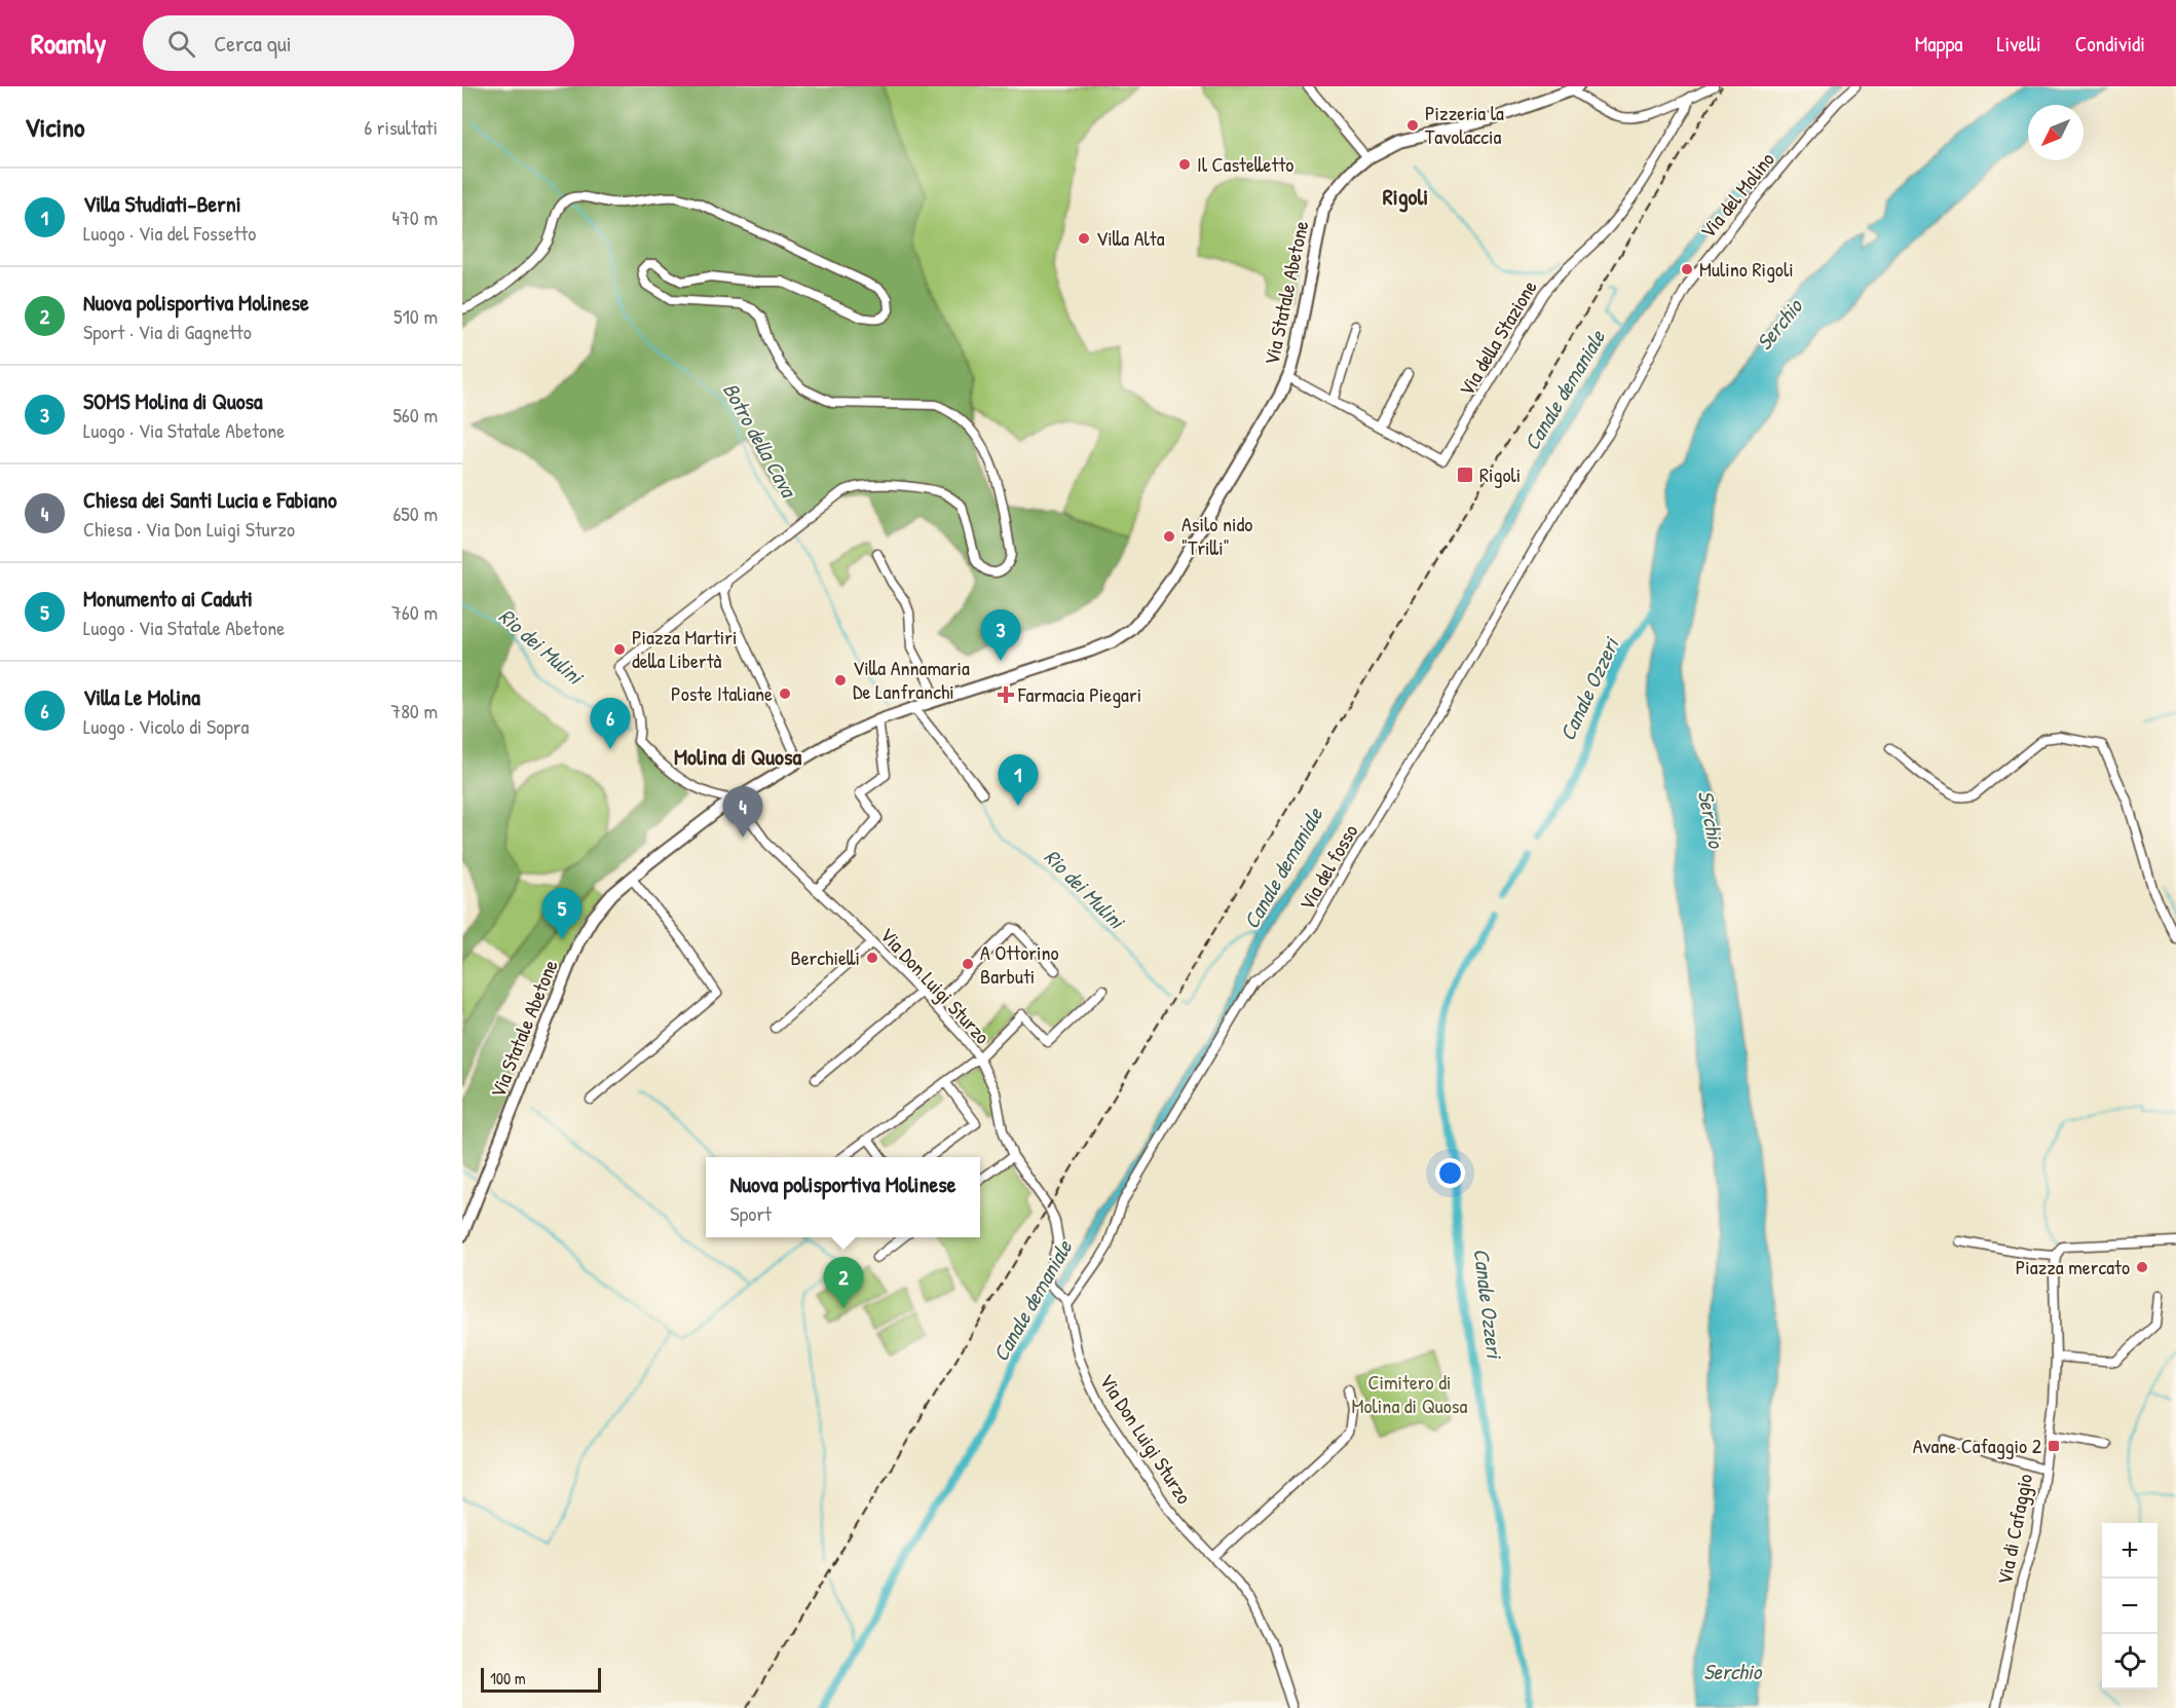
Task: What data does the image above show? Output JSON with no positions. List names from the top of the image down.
{
  "streets": {
    "main road": ["Via Statale Abetone"],
    "street": [
      "Via del Molino",
      "Via della Stazione",
      "Via del fosso",
      "Via Don Luigi Sturzo",
      "Via di Cafaggio"
    ]
  },
  "crossings": [
    ["Via del Molino", "Via del fosso"],
    ["Via Statale Abetone", "Via della Stazione"],
    ["Via Statale Abetone", "Via Don Luigi Sturzo"],
    ["Via del fosso", "Via Don Luigi Sturzo"]
  ],
  "districts": ["Rigoli", "Molina di Quosa"],
  "water": [
    "Serchio",
    "Canale demaniale",
    "Botro della Cava",
    "Rio dei Mulini",
    "Canale Ozzeri"
  ],
  "parks": ["Cimitero di Molina di Quosa"],
  "places": {
    "other": [
      "Pizzeria la Tavolaccia",
      "Il Castelletto",
      "Villa Alta",
      "Mulino Rigoli",
      "Asilo nido \"Trilli\"",
      "Piazza Martiri della Libertà",
      "Villa Annamaria De Lanfranchi",
      "Poste Italiane",
      "Berchielli",
      "A Ottorino Barbuti",
      "Piazza mercato"
    ],
    "transit": ["Rigoli", "Avane Cafaggio 2"],
    "health": ["Farmacia Piegari"]
  },
  "scale_bar": "100 m",
  "north": "bottom left",
  "page": {
    "header": "Roamly",
    "search": "Cerca qui",
    "nav": ["Mappa", "Livelli", "Condividi"],
    "heading": ["Vicino", "6 risultati"],
    "list": [
      {
        "mark": "1",
        "name": "Villa Studiati-Berni",
        "note": "Luogo · Via del Fossetto",
        "value": "470 m"
      },
      {
        "mark": "2",
        "name": "Nuova polisportiva Molinese",
        "note": "Sport · Via di Gagnetto",
        "value": "510 m"
      },
      {
        "mark": "3",
        "name": "SOMS Molina di Quosa",
        "note": "Luogo · Via Statale Abetone",
        "value": "560 m"
      },
      {
        "mark": "4",
        "name": "Chiesa dei Santi Lucia e Fabiano",
        "note": "Chiesa · Via Don Luigi Sturzo",
        "value": "650 m"
      },
      {
        "mark": "5",
        "name": "Monumento ai Caduti",
        "note": "Luogo · Via Statale Abetone",
        "value": "760 m"
      },
      {
        "mark": "6",
        "name": "Villa Le Molina",
        "note": "Luogo · Vicolo di Sopra",
        "value": "780 m"
      }
    ],
    "pins": [
      "3",
      "6",
      "1",
      "4",
      "5",
      "2"
    ],
    "popup": ["Nuova polisportiva Molinese", "Sport"],
    "map_buttons": ["+", "−"],
    "scale": "100 m"
  }
}
